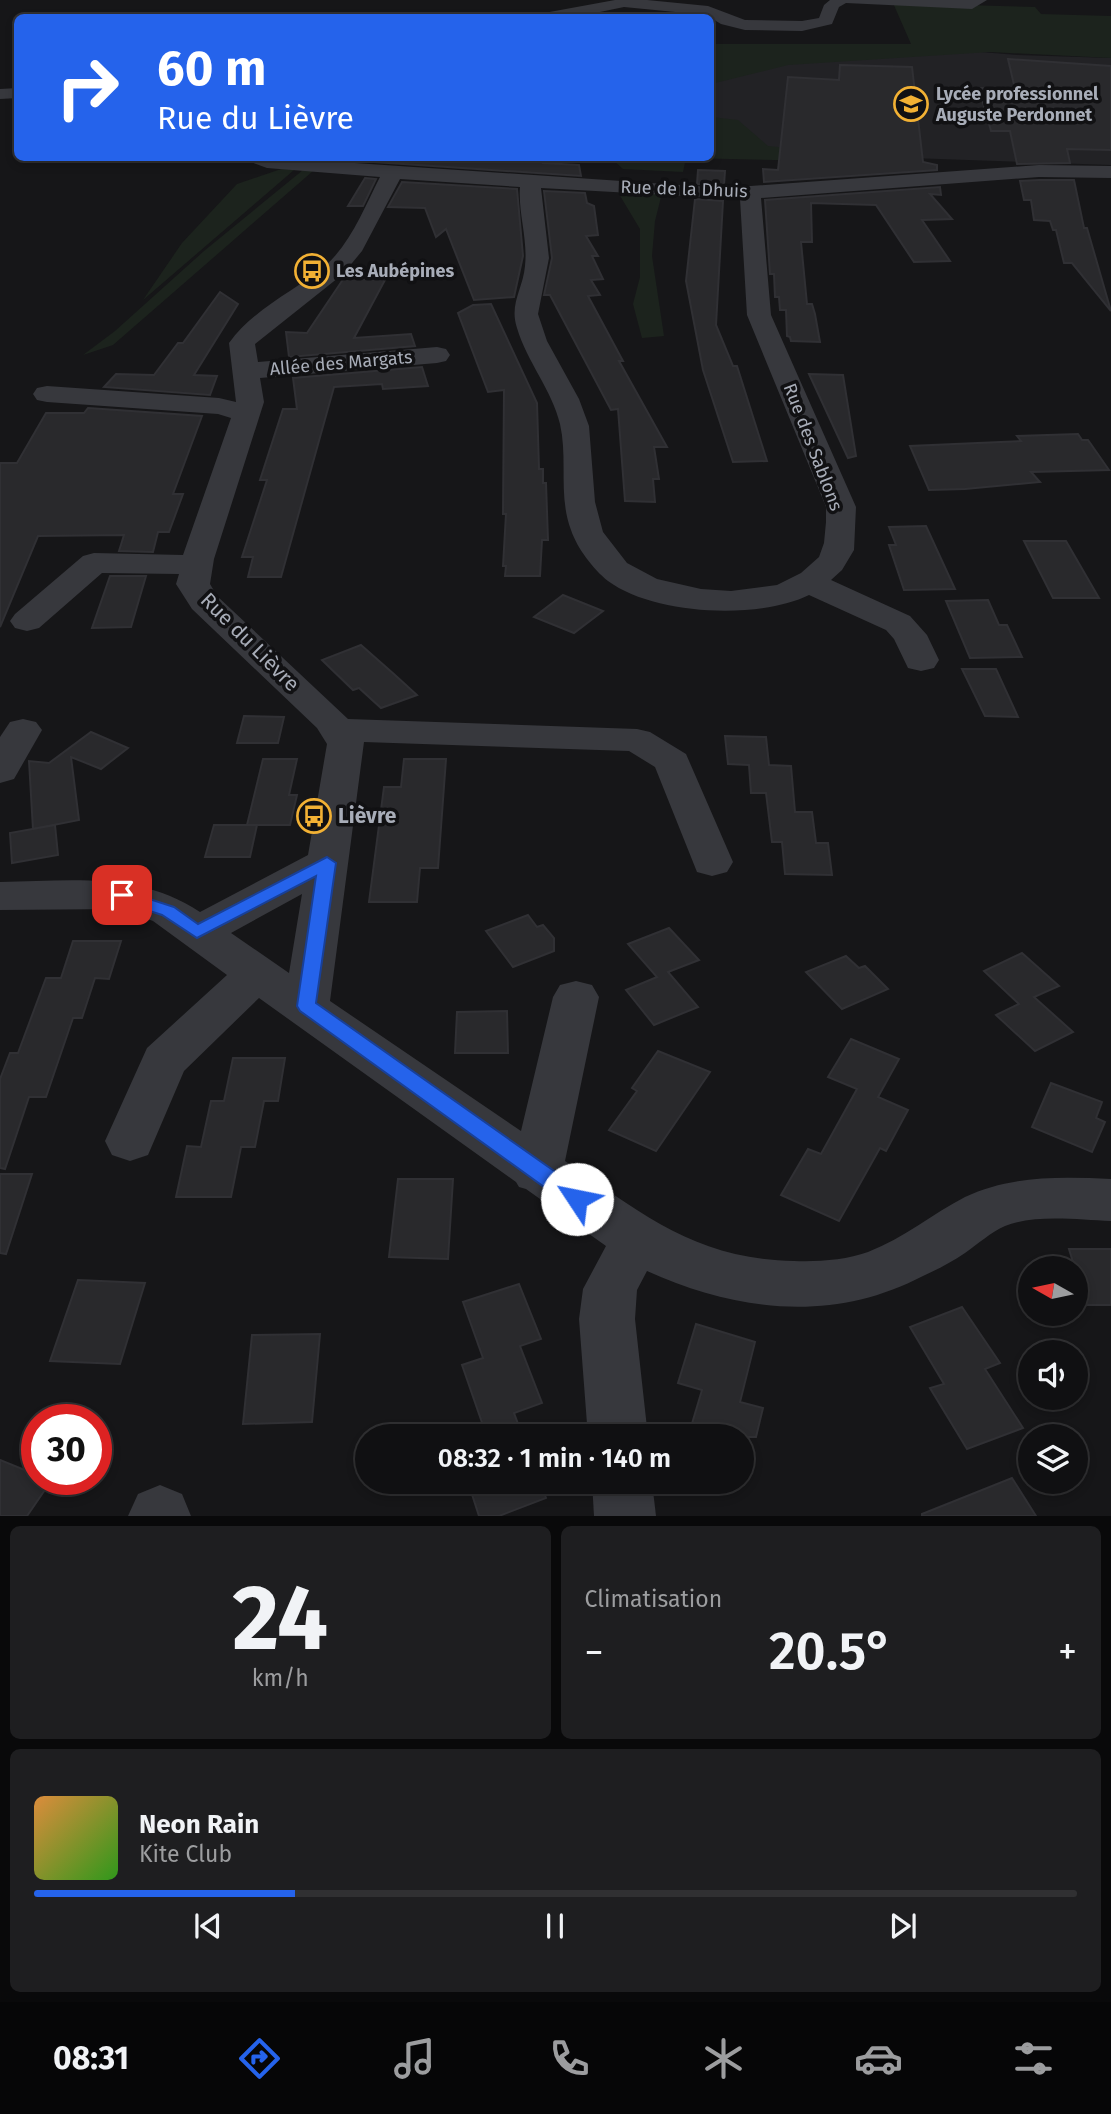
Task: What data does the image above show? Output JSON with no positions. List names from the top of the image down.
{
  "streets": {
    "street": [
      "Rue de la Dhuis",
      "Allée des Margats",
      "Rue des Sablons",
      "Rue du Lièvre"
    ]
  },
  "crossings": [
    ["Rue de la Dhuis", "Rue des Sablons"],
    ["Rue de la Dhuis", "Rue du Lièvre"],
    ["Allée des Margats", "Rue du Lièvre"]
  ],
  "places": {
    "school or university": ["Lycée professionnel Auguste Perdonnet"],
    "bus stop": ["Les Aubépines", "Lièvre"]
  },
  "north": "left",
  "page": {
    "turn": ["60 m", "Rue du Lièvre"],
    "limit": "30",
    "trip": "08:32 · 1 min · 140 m",
    "tile": [
      ["24", "km/h"],
      "Climatisation"
    ],
    "heat": ["−", "20.5°", "+"],
    "song": ["Neon Rain", "Kite Club"],
    "tabs": "08:31"
  }
}
